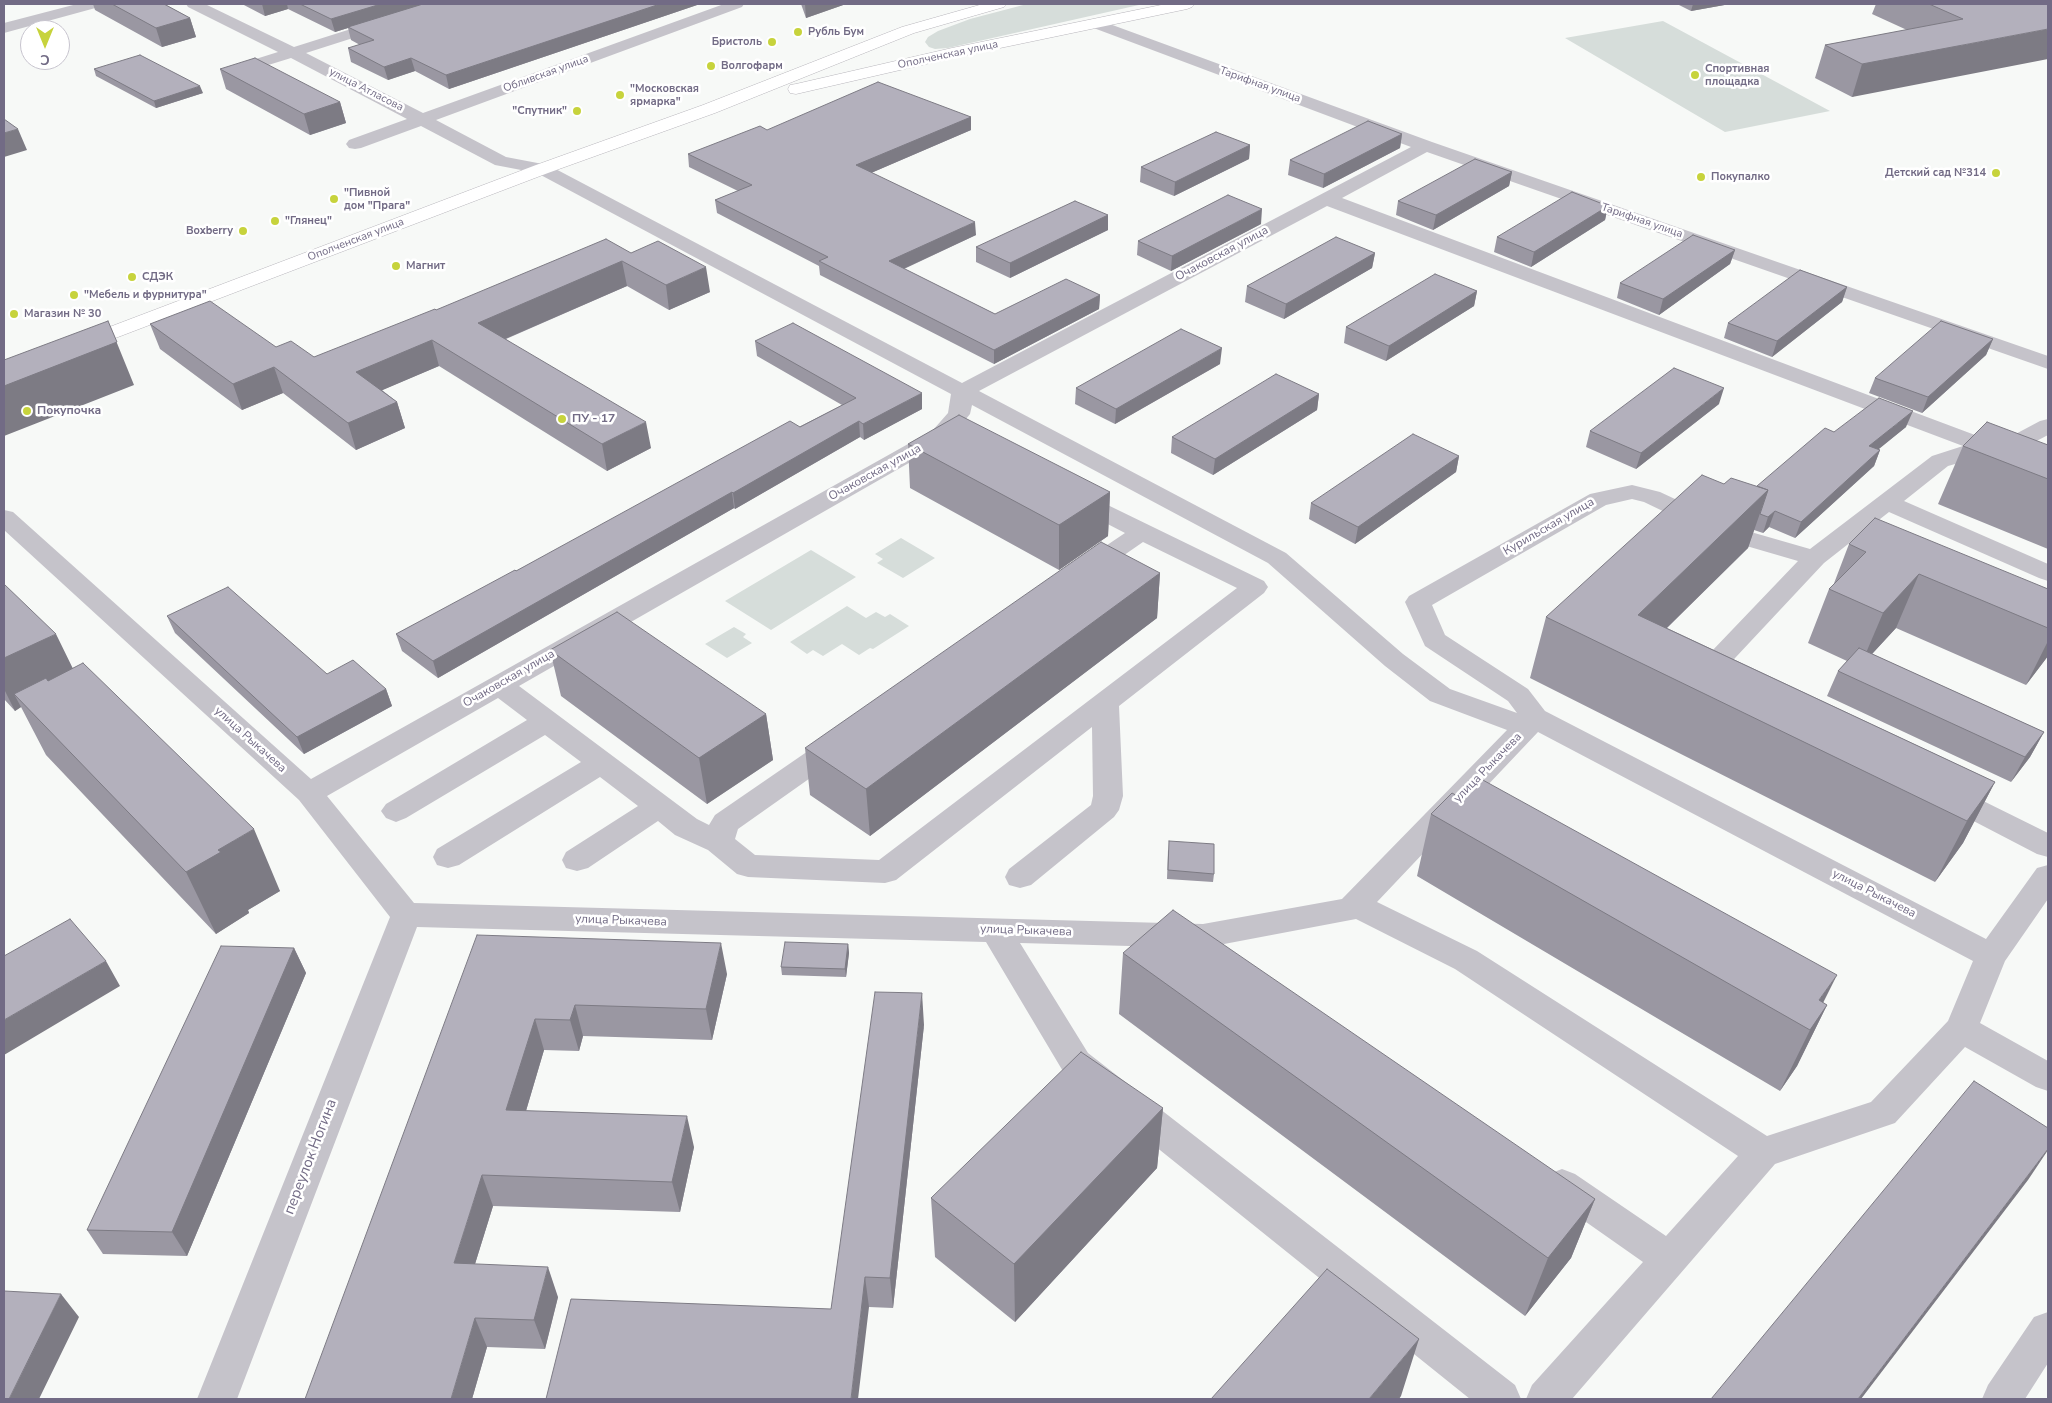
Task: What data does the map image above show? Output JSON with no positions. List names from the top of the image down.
{
  "streets": {
    "highway": ["Ополченская улица"],
    "street": [
      "Обливская улица",
      "Тарифная улица",
      "улица Атласова",
      "Очаковская улица",
      "Курильская улица",
      "улица Рыкачева",
      "переулок Ногина"
    ]
  },
  "crossings": [
    ["Ополченская улица", "Тарифная улица"],
    ["Ополченская улица", "улица Атласова"],
    ["Обливская улица", "улица Атласова"],
    ["Тарифная улица", "Очаковская улица"],
    ["улица Атласова", "Очаковская улица"],
    ["улица Атласова", "Курильская улица"],
    ["улица Атласова", "улица Рыкачева"],
    ["Очаковская улица", "улица Рыкачева"],
    ["Курильская улица", "улица Рыкачева"],
    ["улица Рыкачева", "переулок Ногина"]
  ],
  "places": [
    "Рубль Бум",
    "Бристоль",
    "Волгофарм",
    "Спортивная площадка",
    "\"Московская ярмарка\"",
    "\"Спутник\"",
    "Детский сад №314",
    "Покупалко",
    "\"Пивной дом \"Прага\"",
    "\"Глянец\"",
    "Boxberry",
    "Магнит",
    "СДЭК",
    "\"Мебель и фурнитура\"",
    "Магазин № 30",
    "Покупочка",
    "ПУ - 17"
  ],
  "north": "bottom"
}
